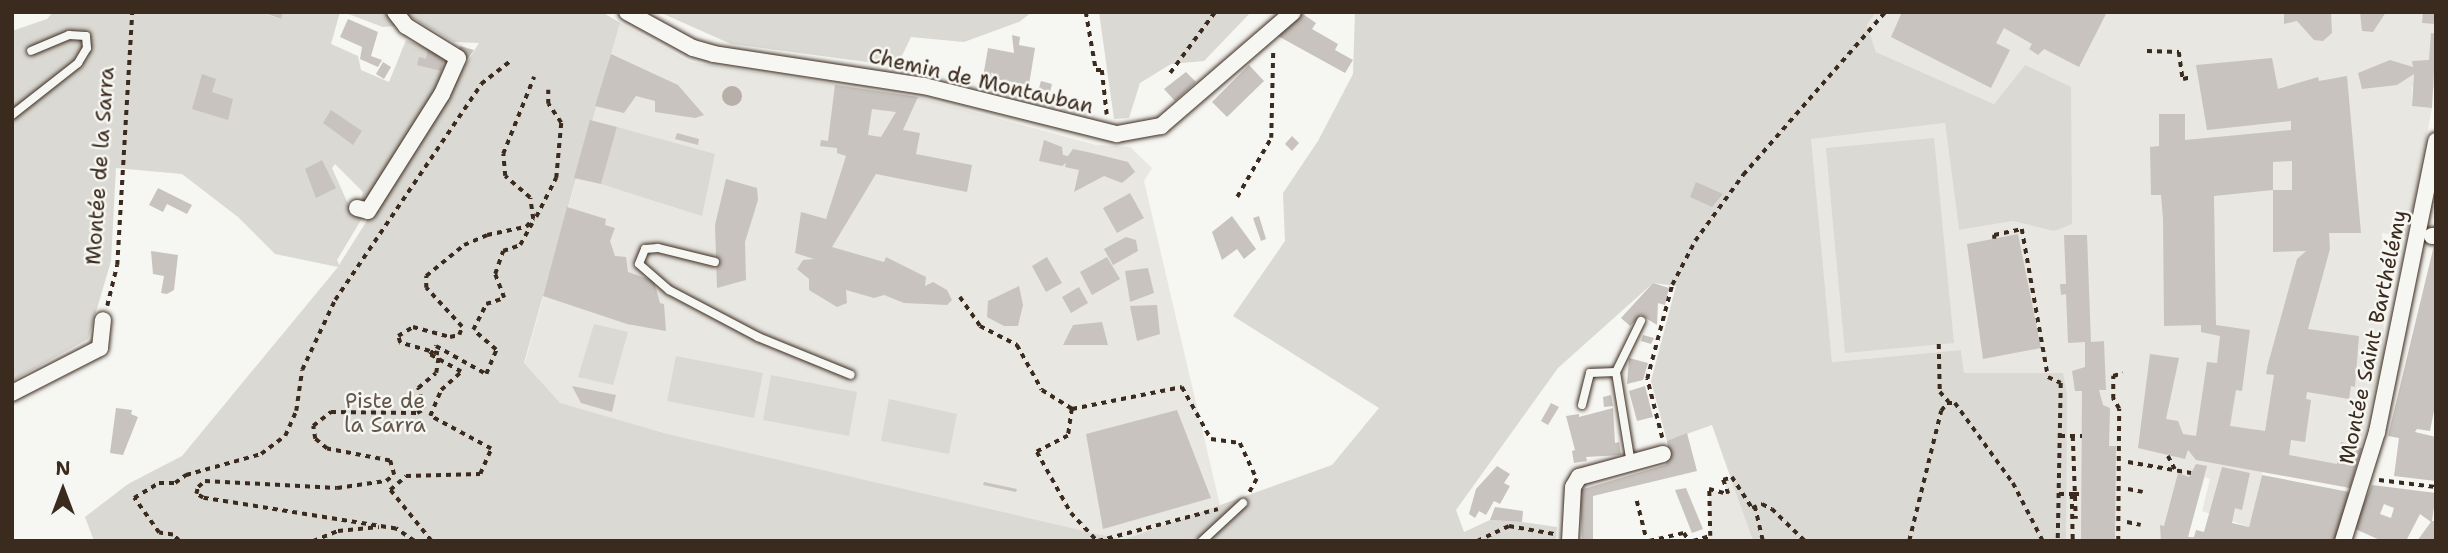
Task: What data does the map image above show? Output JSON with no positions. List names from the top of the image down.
{
  "streets": {
    "street": ["Chemin de Montauban", "Montée Saint Barthélémy"],
    "path": ["Montée de la Sarra"]
  },
  "parks": ["Piste de la Sarra"],
  "north": "top"
}
